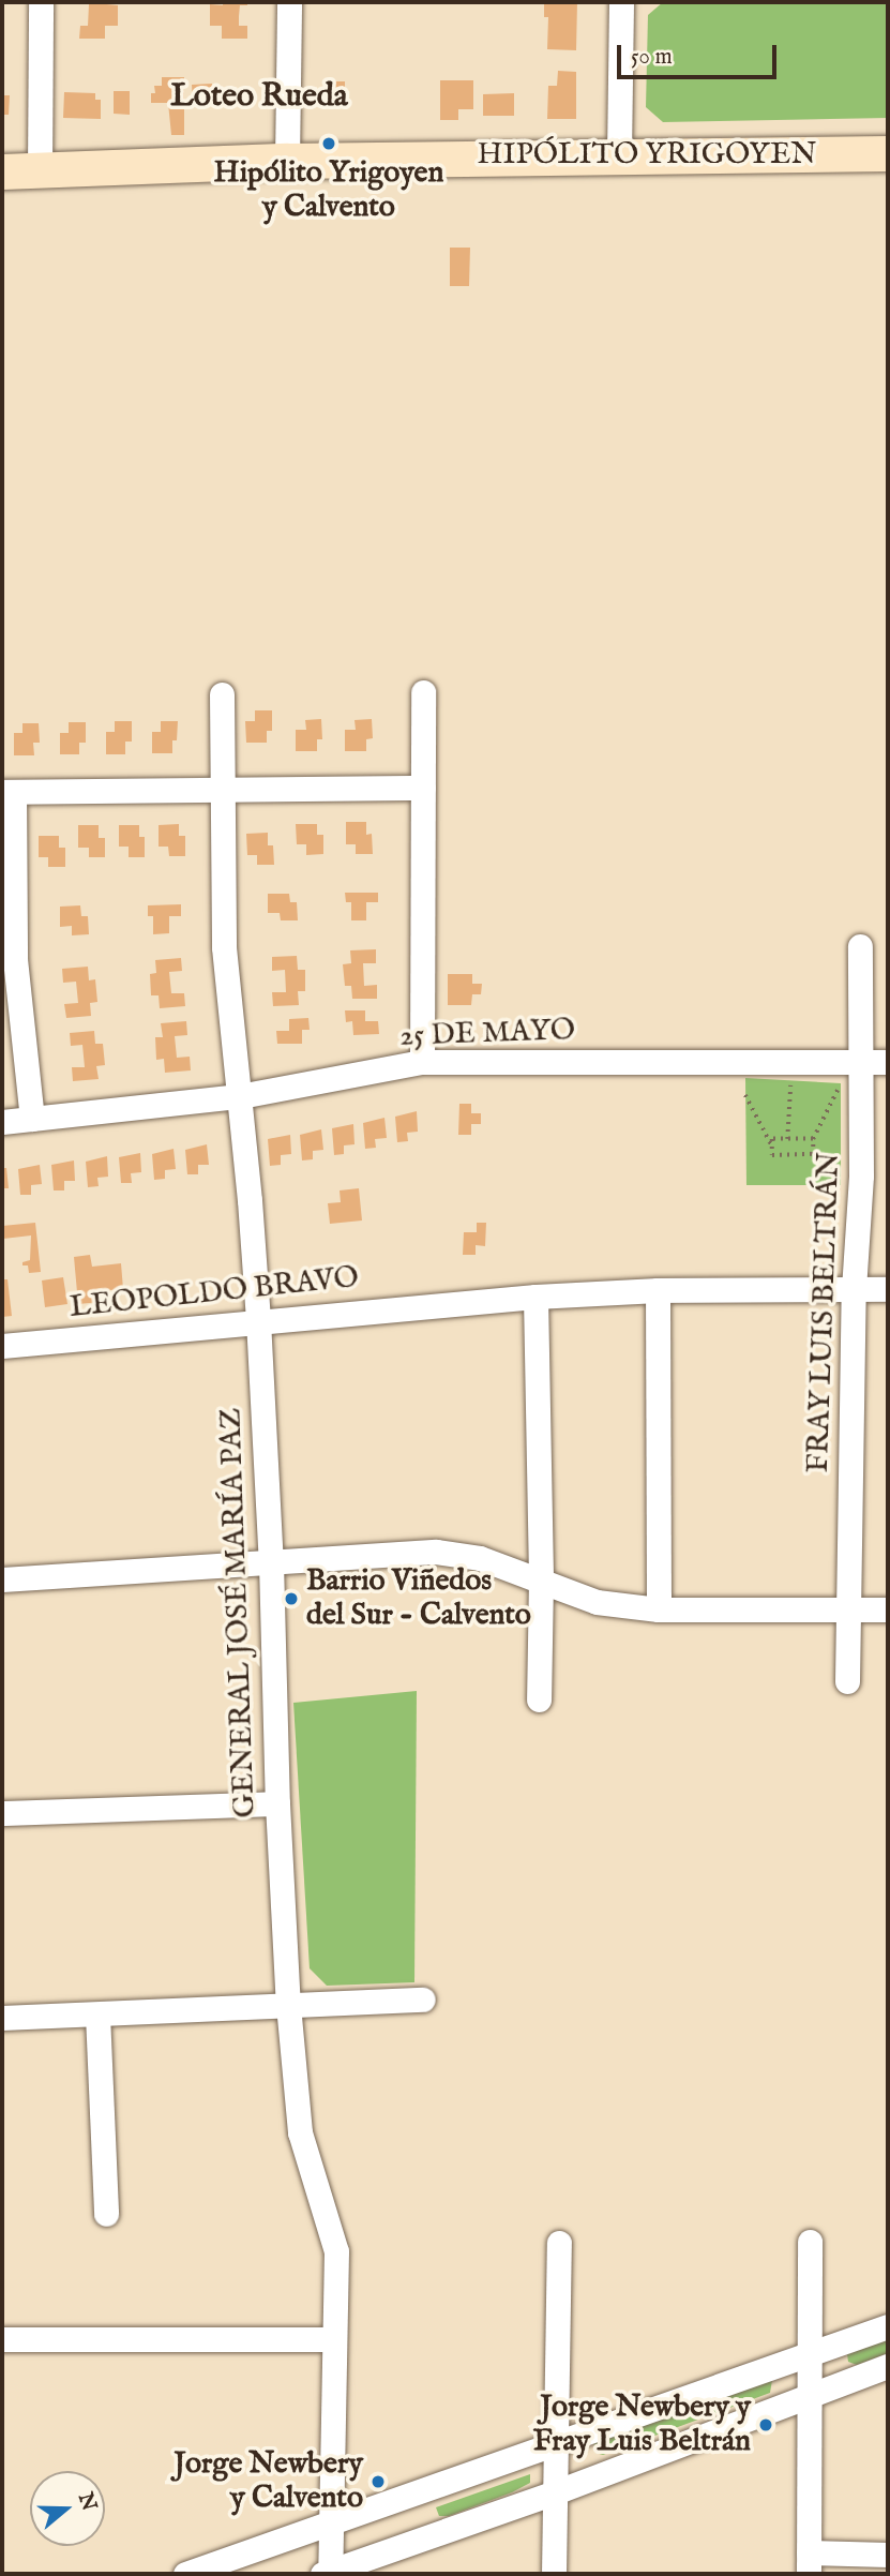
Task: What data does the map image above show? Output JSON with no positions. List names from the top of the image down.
{
  "streets": {
    "main road": ["HIPÓLITO YRIGOYEN"],
    "street": [
      "25 DE MAYO",
      "LEOPOLDO BRAVO",
      "FRAY LUIS BELTRÁN",
      "GENERAL JOSÉ MARÍA PAZ"
    ]
  },
  "crossings": [
    ["25 DE MAYO", "FRAY LUIS BELTRÁN"],
    ["25 DE MAYO", "GENERAL JOSÉ MARÍA PAZ"],
    ["LEOPOLDO BRAVO", "FRAY LUIS BELTRÁN"],
    ["LEOPOLDO BRAVO", "GENERAL JOSÉ MARÍA PAZ"]
  ],
  "districts": ["Loteo Rueda"],
  "places": [
    "Hipólito Yrigoyen y Calvento",
    "Barrio Viñedos del Sur - Calvento",
    "Jorge Newbery y Fray Luis Beltrán",
    "Jorge Newbery y Calvento"
  ],
  "scale_bar": "50 m",
  "north": "right"
}
